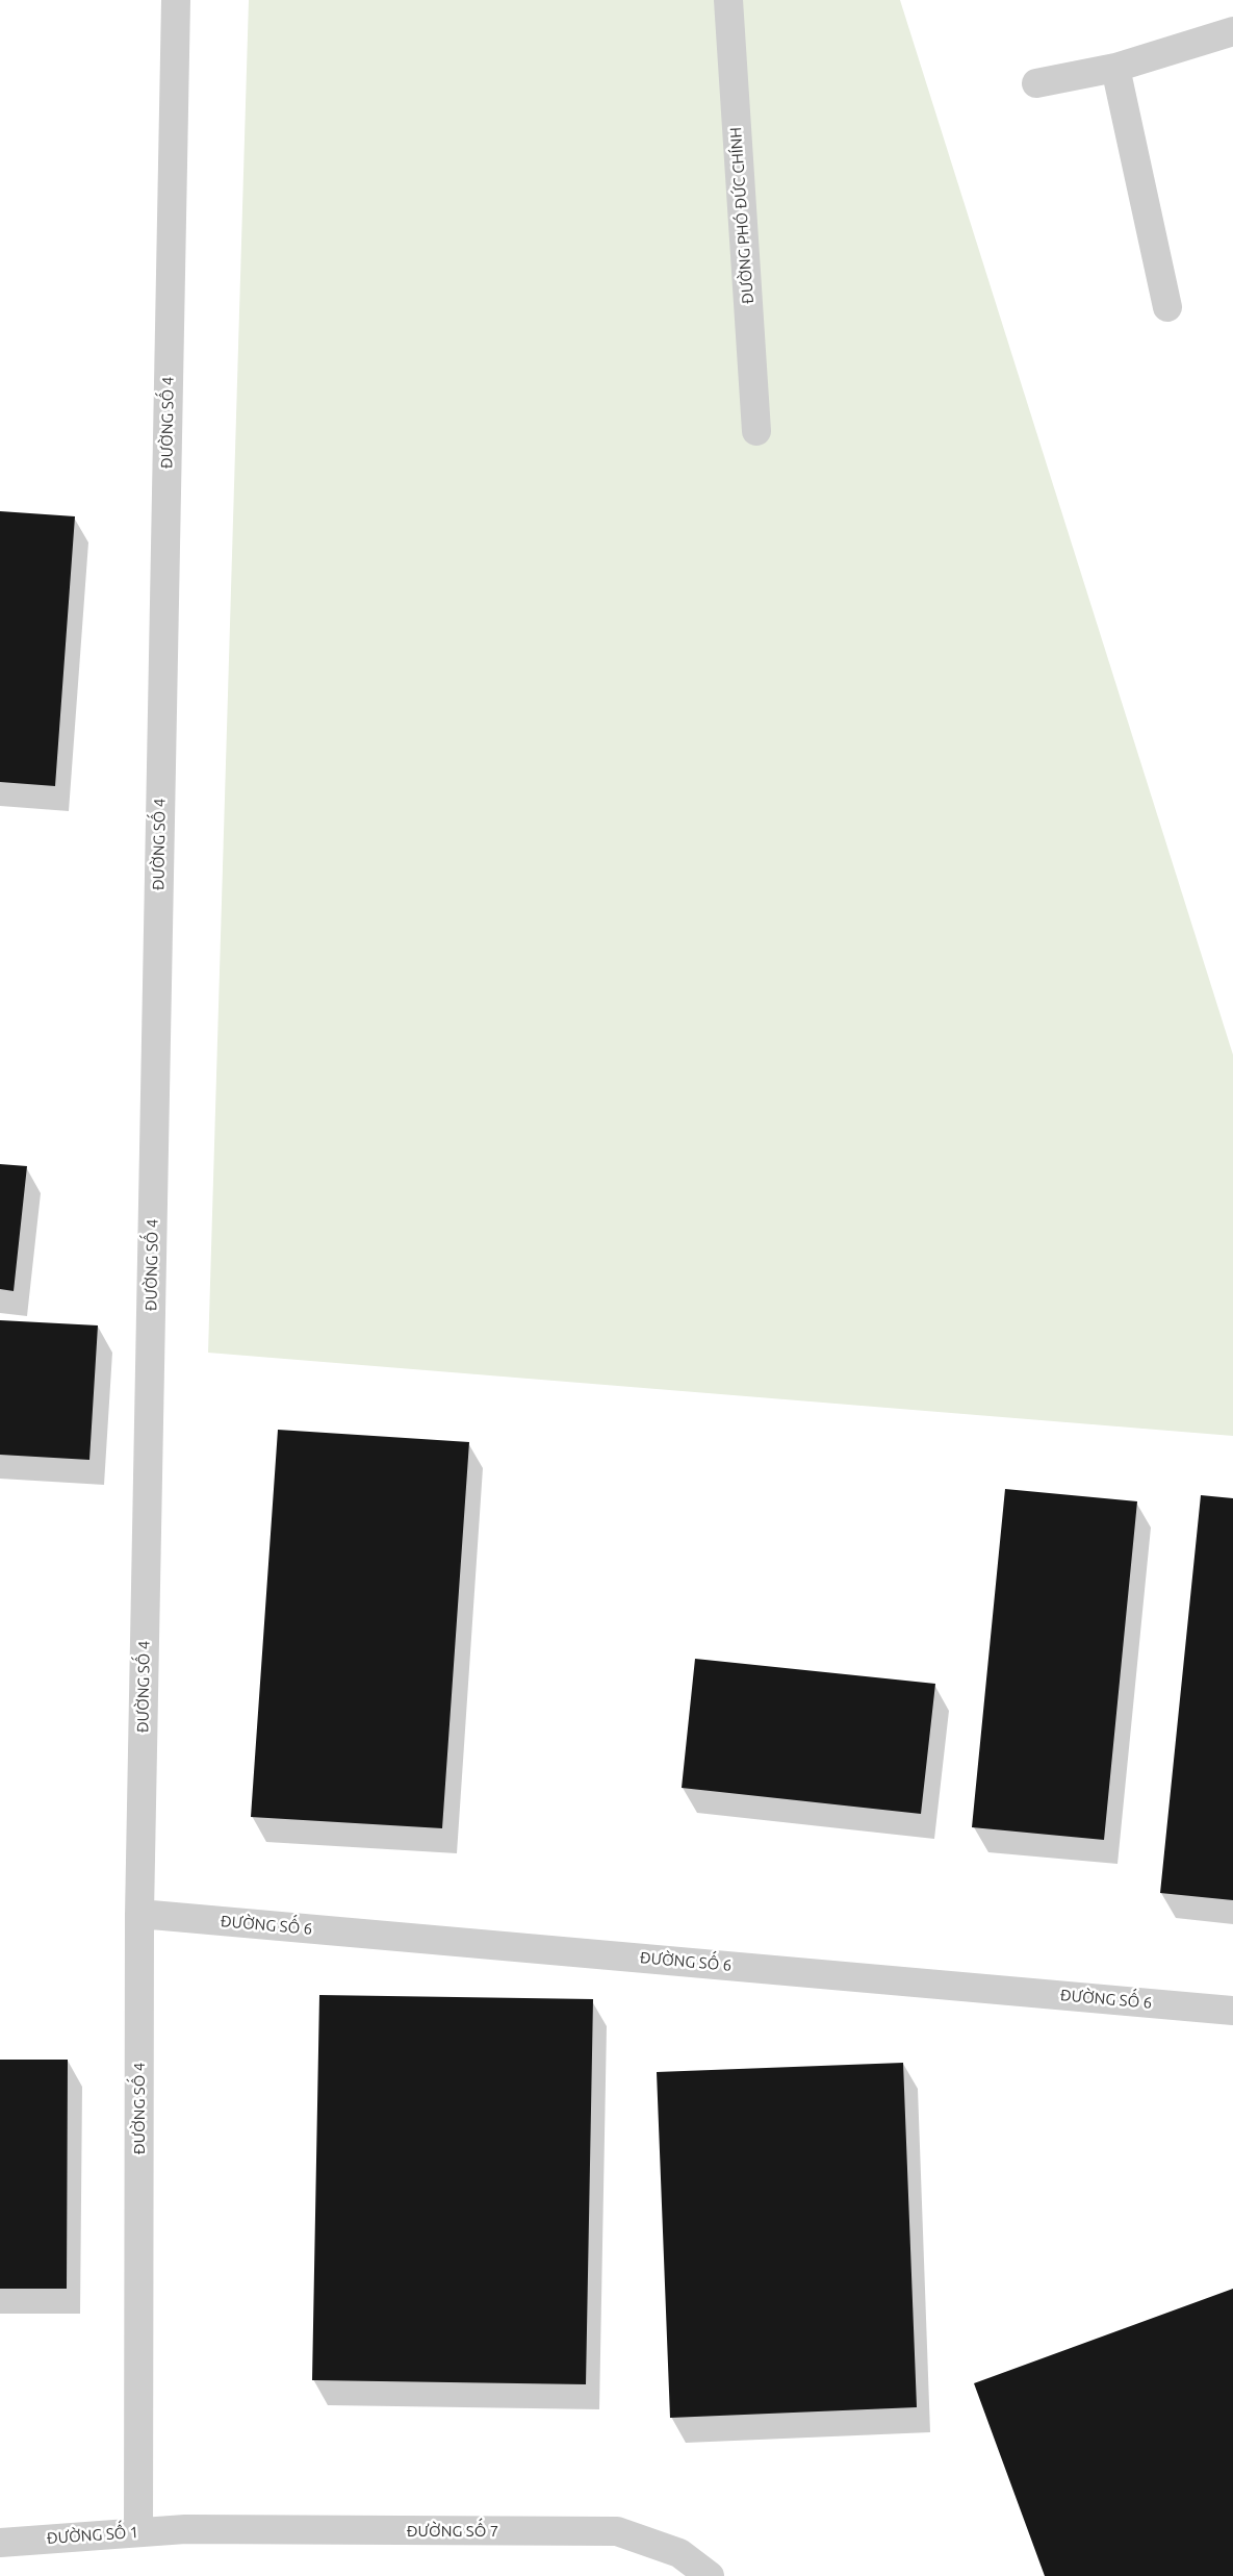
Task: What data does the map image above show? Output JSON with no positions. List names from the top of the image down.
{
  "streets": {
    "street": [
      "ĐƯỜNG PHÓ ĐỨC CHÍNH",
      "ĐƯỜNG SỐ 4",
      "ĐƯỜNG SỐ 6",
      "ĐƯỜNG SỐ 7",
      "ĐƯỜNG SỐ 1"
    ]
  },
  "crossings": [
    ["ĐƯỜNG SỐ 4", "ĐƯỜNG SỐ 6"],
    ["ĐƯỜNG SỐ 4", "ĐƯỜNG SỐ 1"],
    ["ĐƯỜNG SỐ 7", "ĐƯỜNG SỐ 1"]
  ]
}
